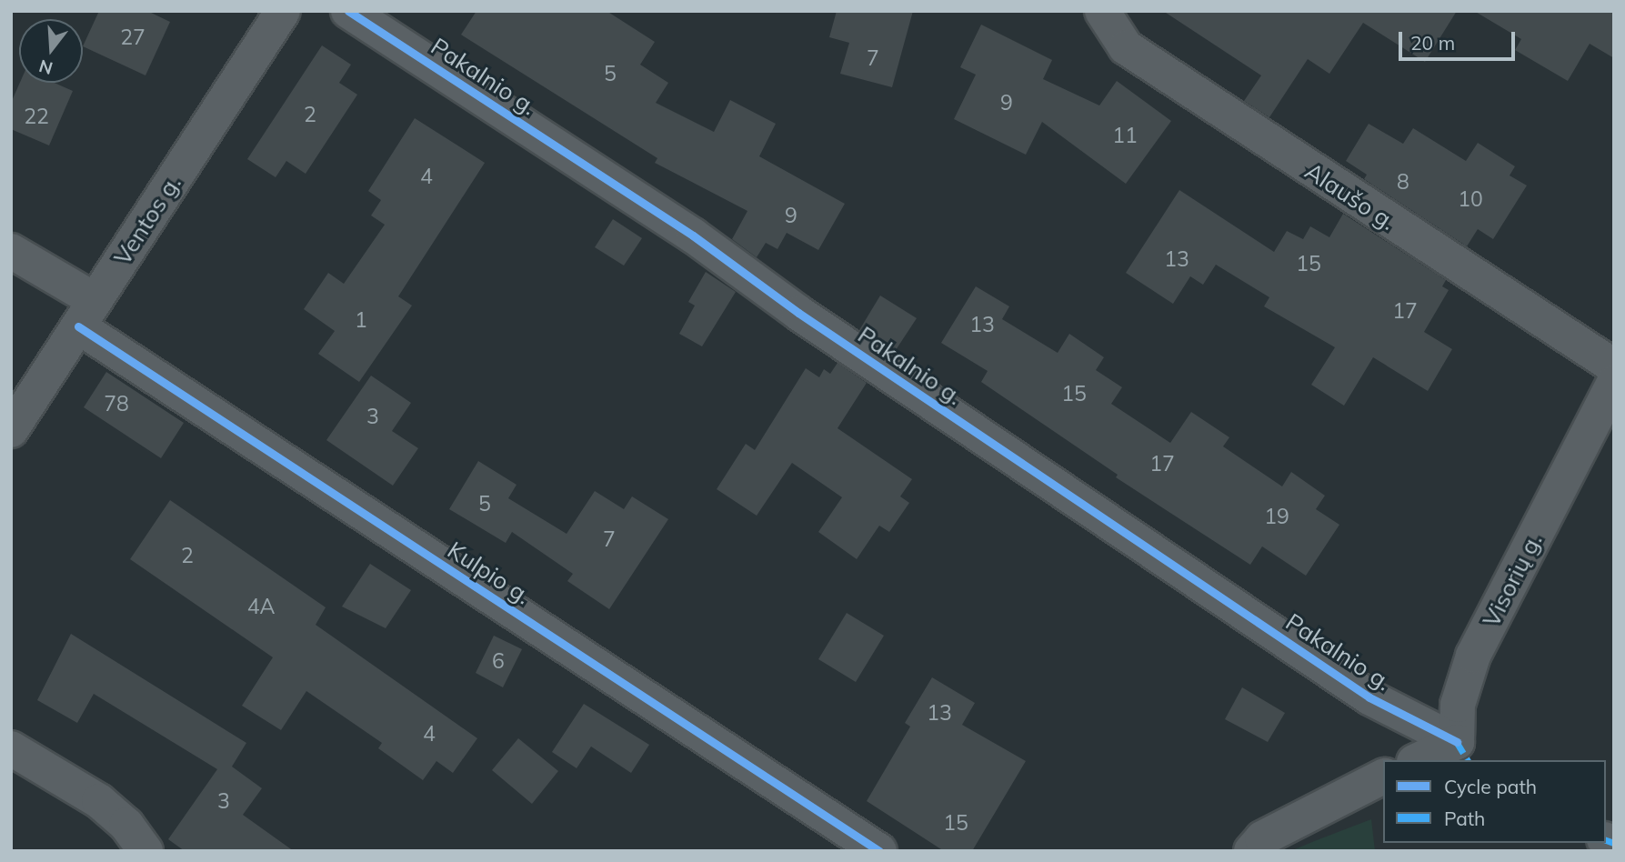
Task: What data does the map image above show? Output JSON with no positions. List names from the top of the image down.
{
  "streets": {
    "street": [
      "Pakalnio g.",
      "Alaušo g.",
      "Ventos g.",
      "Kulpio g.",
      "Visorių g."
    ]
  },
  "crossings": [
    ["Pakalnio g.", "Visorių g."],
    ["Ventos g.", "Kulpio g."]
  ],
  "house_numbers": [
    "27",
    "7",
    "5",
    "9",
    "2",
    "22",
    "11",
    "4",
    "8",
    "10",
    "9",
    "13",
    "15",
    "17",
    "1",
    "13",
    "15",
    "78",
    "3",
    "17",
    "5",
    "19",
    "7",
    "2",
    "4A",
    "6",
    "13",
    "4",
    "3",
    "15"
  ],
  "legend": ["Cycle path", "Path"],
  "scale_bar": "20 m",
  "north": "bottom"
}
